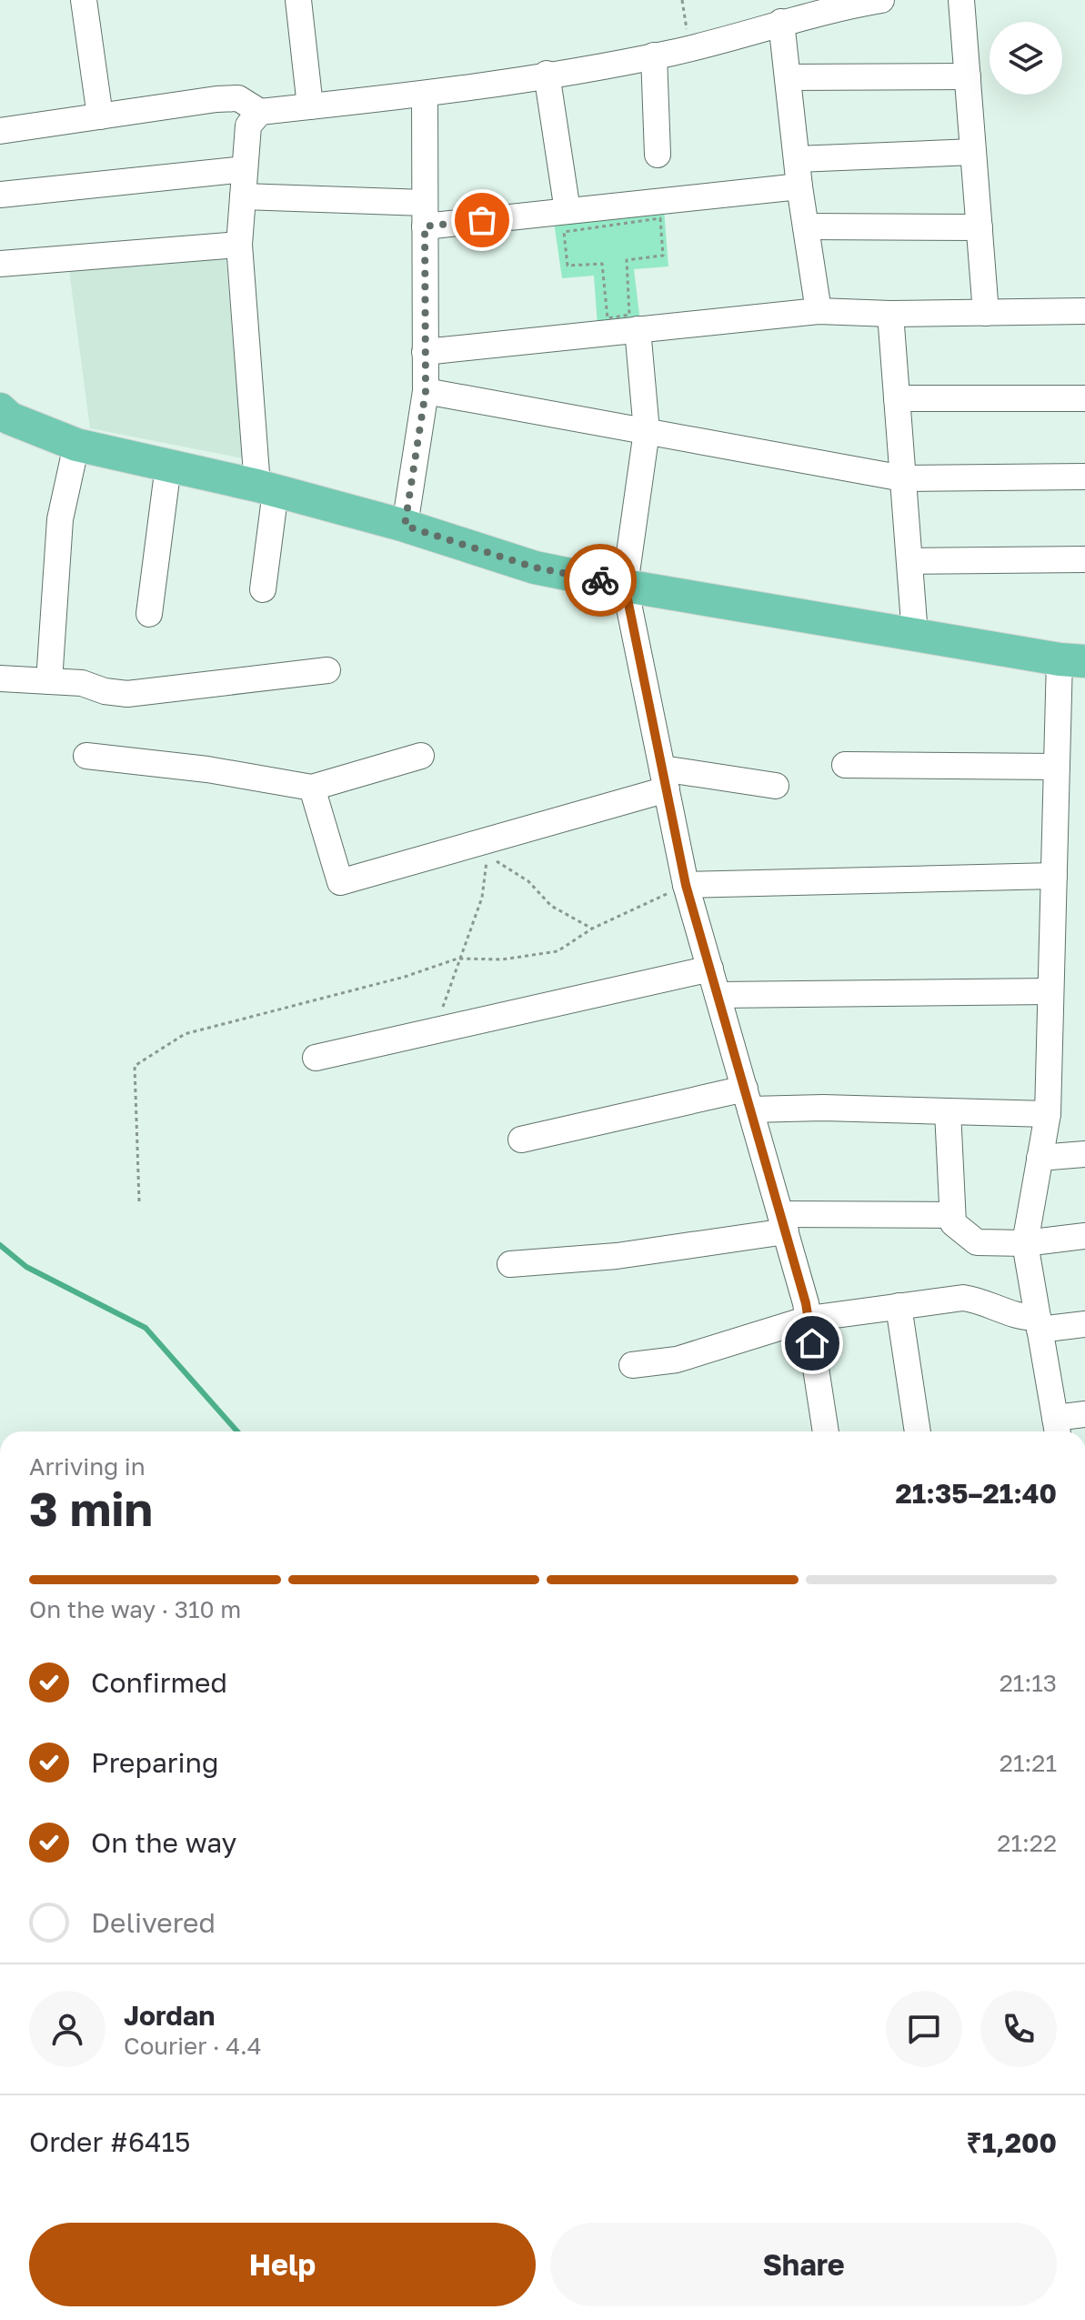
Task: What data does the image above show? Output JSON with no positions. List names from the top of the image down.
{
  "page": {
    "heading": ["3 min", "Arriving in", "21:35–21:40"],
    "panel": [
      "Jordan",
      "Courier · 4.4",
      "Order #6415",
      "₹1,200"
    ],
    "bar": "On the way · 310 m",
    "list": [
      ["Confirmed", "21:13"],
      ["Preparing", "21:21"],
      ["On the way", "21:22"],
      "Delivered"
    ],
    "buttons": ["Help", "Share"]
  }
}
